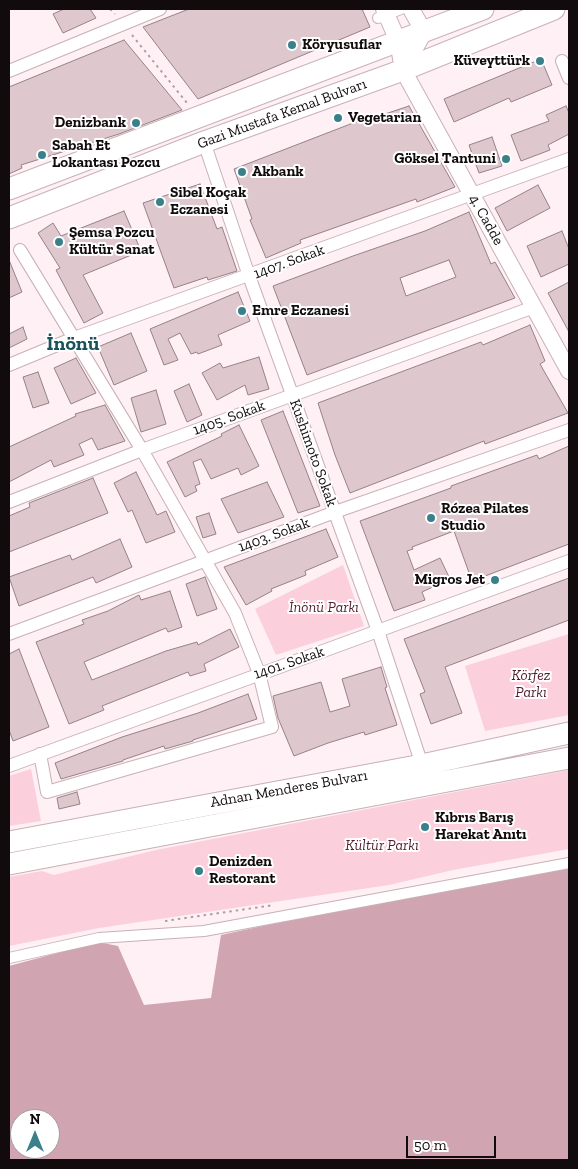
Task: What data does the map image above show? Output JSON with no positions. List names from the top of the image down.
{
  "streets": {
    "main road": ["Gazi Mustafa Kemal Bulvarı", "Adnan Menderes Bulvarı"],
    "street": [
      "4. Cadde",
      "1407. Sokak",
      "1405. Sokak",
      "Kushimoto Sokak",
      "1403. Sokak",
      "1401. Sokak"
    ]
  },
  "crossings": [
    ["Gazi Mustafa Kemal Bulvarı", "4. Cadde"],
    ["Gazi Mustafa Kemal Bulvarı", "Kushimoto Sokak"],
    ["4. Cadde", "1407. Sokak"],
    ["4. Cadde", "1405. Sokak"],
    ["1407. Sokak", "Kushimoto Sokak"],
    ["1405. Sokak", "Kushimoto Sokak"],
    ["Kushimoto Sokak", "1403. Sokak"],
    ["Kushimoto Sokak", "1401. Sokak"],
    ["Kushimoto Sokak", "Adnan Menderes Bulvarı"]
  ],
  "districts": ["İnönü"],
  "parks": ["İnönü Parkı", "Körfez Parkı", "Kültür Parkı"],
  "places": [
    "Köryusuflar",
    "Küveyttürk",
    "Vegetarian",
    "Denizbank",
    "Sabah Et Lokantası Pozcu",
    "Göksel Tantuni",
    "Akbank",
    "Sibel Koçak Eczanesi",
    "Şemsa Pozcu Kültür Sanat",
    "Emre Eczanesi",
    "Rózea Pilates Studio",
    "Migros Jet",
    "Kıbrıs Barış Harekat Anıtı",
    "Denizden Restorant"
  ],
  "scale_bar": "50 m",
  "north": "top"
}
